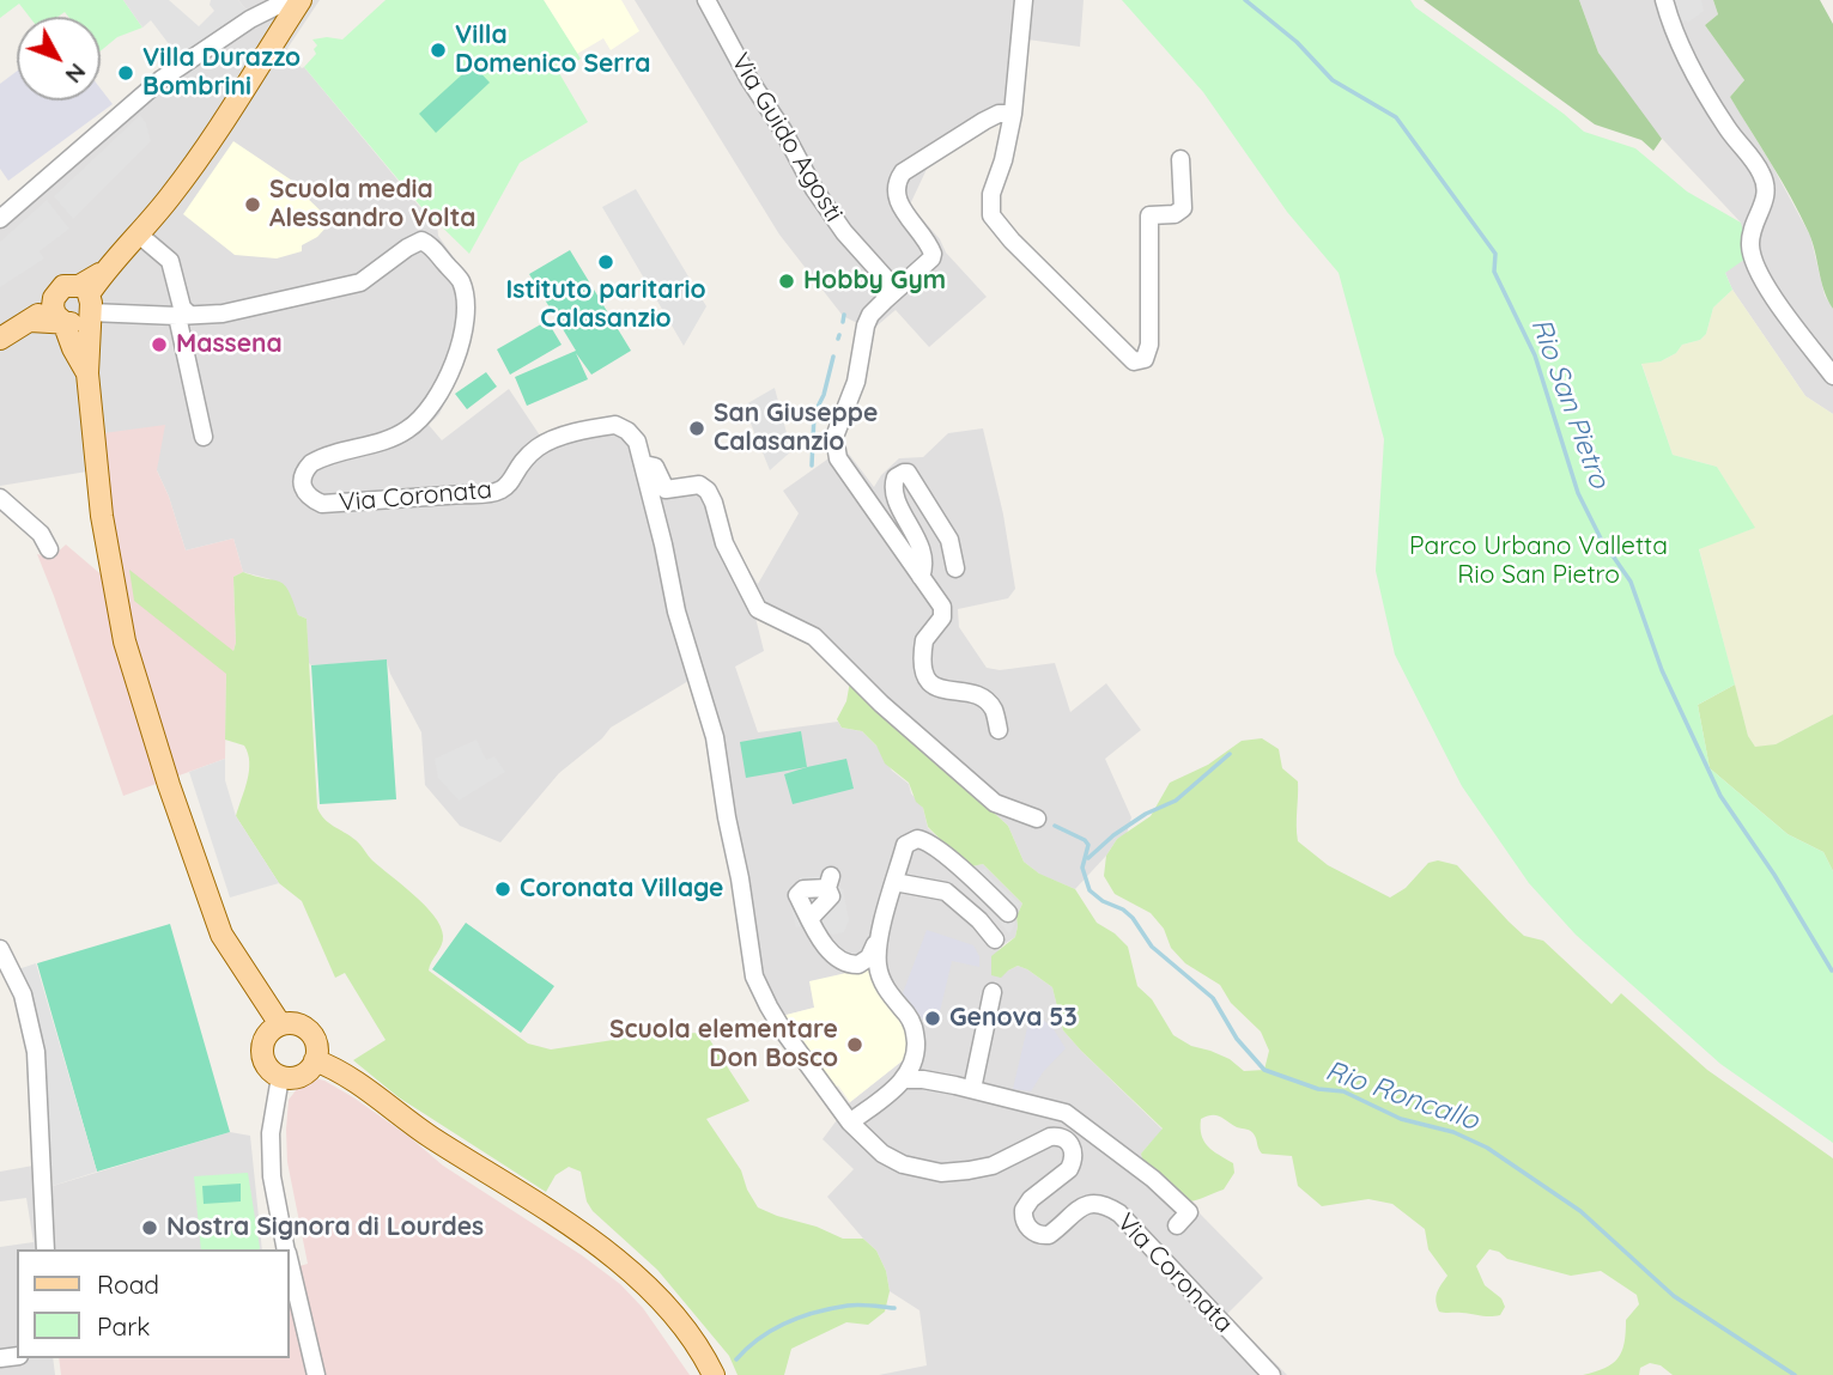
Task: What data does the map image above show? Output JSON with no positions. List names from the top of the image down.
{
  "streets": {
    "street": ["Via Guido Agosti", "Via Coronata"]
  },
  "water": ["Rio San Pietro", "Rio Roncallo"],
  "parks": ["Parco Urbano Valletta Rio San Pietro"],
  "places": [
    "Villa Domenico Serra",
    "Villa Durazzo Bombrini",
    "Scuola media Alessandro Volta",
    "Istituto paritario Calasanzio",
    "Hobby Gym",
    "Massena",
    "San Giuseppe Calasanzio",
    "Coronata Village",
    "Genova 53",
    "Scuola elementare Don Bosco",
    "Nostra Signora di Lourdes"
  ],
  "legend": ["Road", "Park"],
  "north": "bottom right"
}
